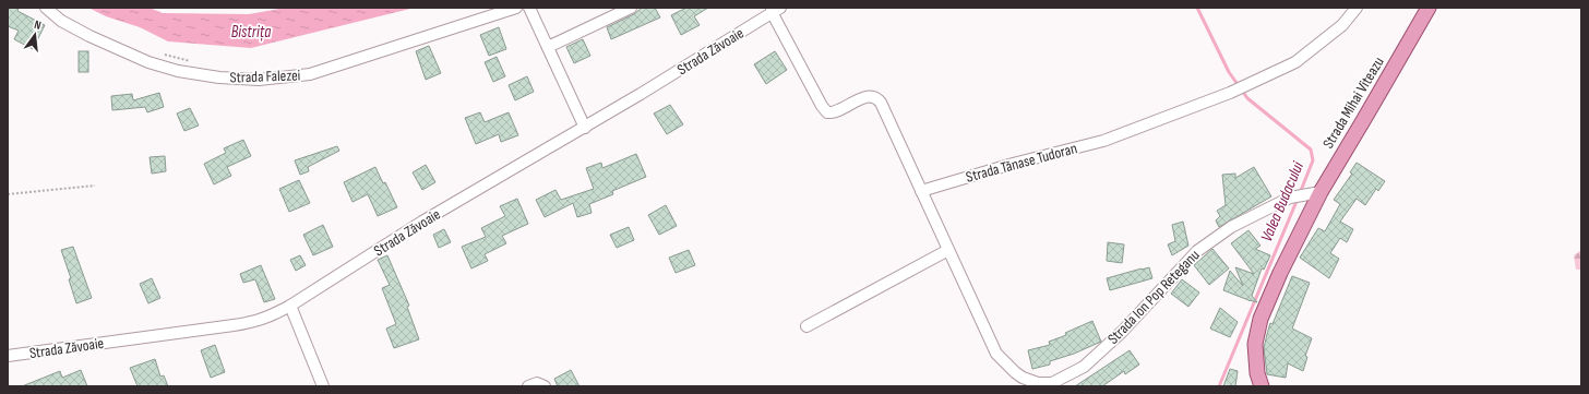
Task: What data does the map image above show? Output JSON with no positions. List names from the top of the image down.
{
  "streets": {
    "main road": ["Strada Mihai Viteazu"],
    "street": [
      "Strada Zăvoaie",
      "Strada Falezei",
      "Strada Tănase Tudoran",
      "Strada Ion Pop Reteganu"
    ]
  },
  "crossings": [
    ["Strada Mihai Viteazu", "Strada Ion Pop Reteganu"],
    ["Strada Tănase Tudoran", "Strada Ion Pop Reteganu"]
  ],
  "water": ["Bistrița", "Valea Budacului"],
  "north": "top"
}
